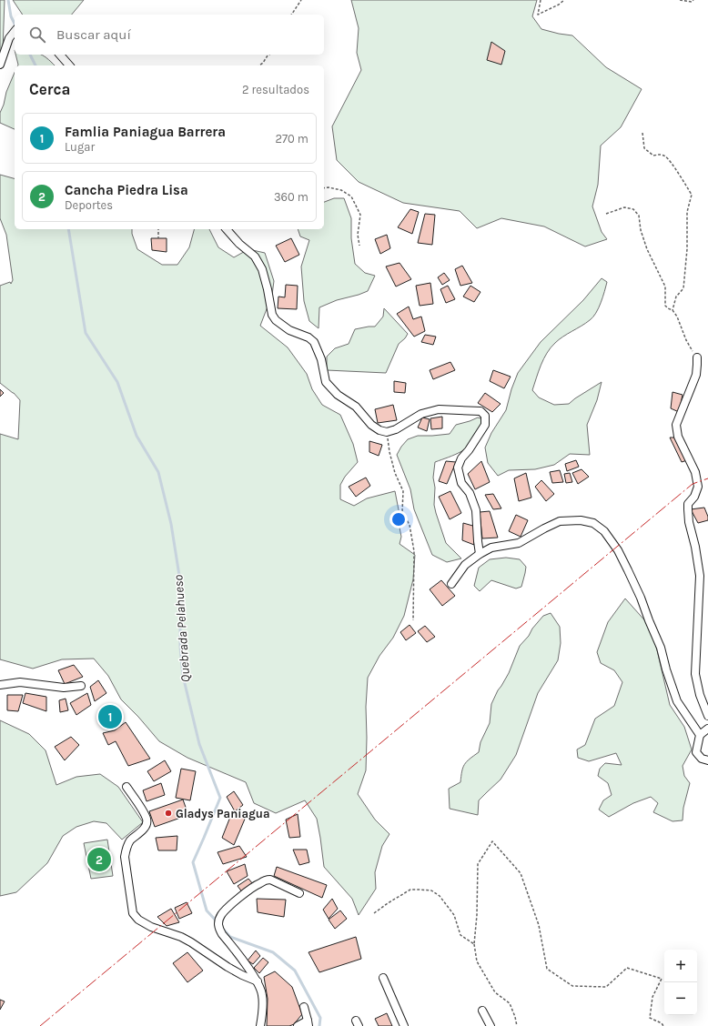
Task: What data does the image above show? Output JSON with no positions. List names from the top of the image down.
{
  "water": ["Quebrada Pelahueso"],
  "places": ["Gladys Paniagua"],
  "page": {
    "search": "Buscar aquí",
    "heading": ["Cerca", "2 resultados"],
    "list": [
      {
        "mark": "1",
        "name": "Famlia Paniagua Barrera",
        "note": "Lugar",
        "value": "270 m"
      },
      {
        "mark": "2",
        "name": "Cancha Piedra Lisa",
        "note": "Deportes",
        "value": "360 m"
      }
    ],
    "pins": ["1", "2"],
    "map_buttons": ["+", "−"]
  }
}
